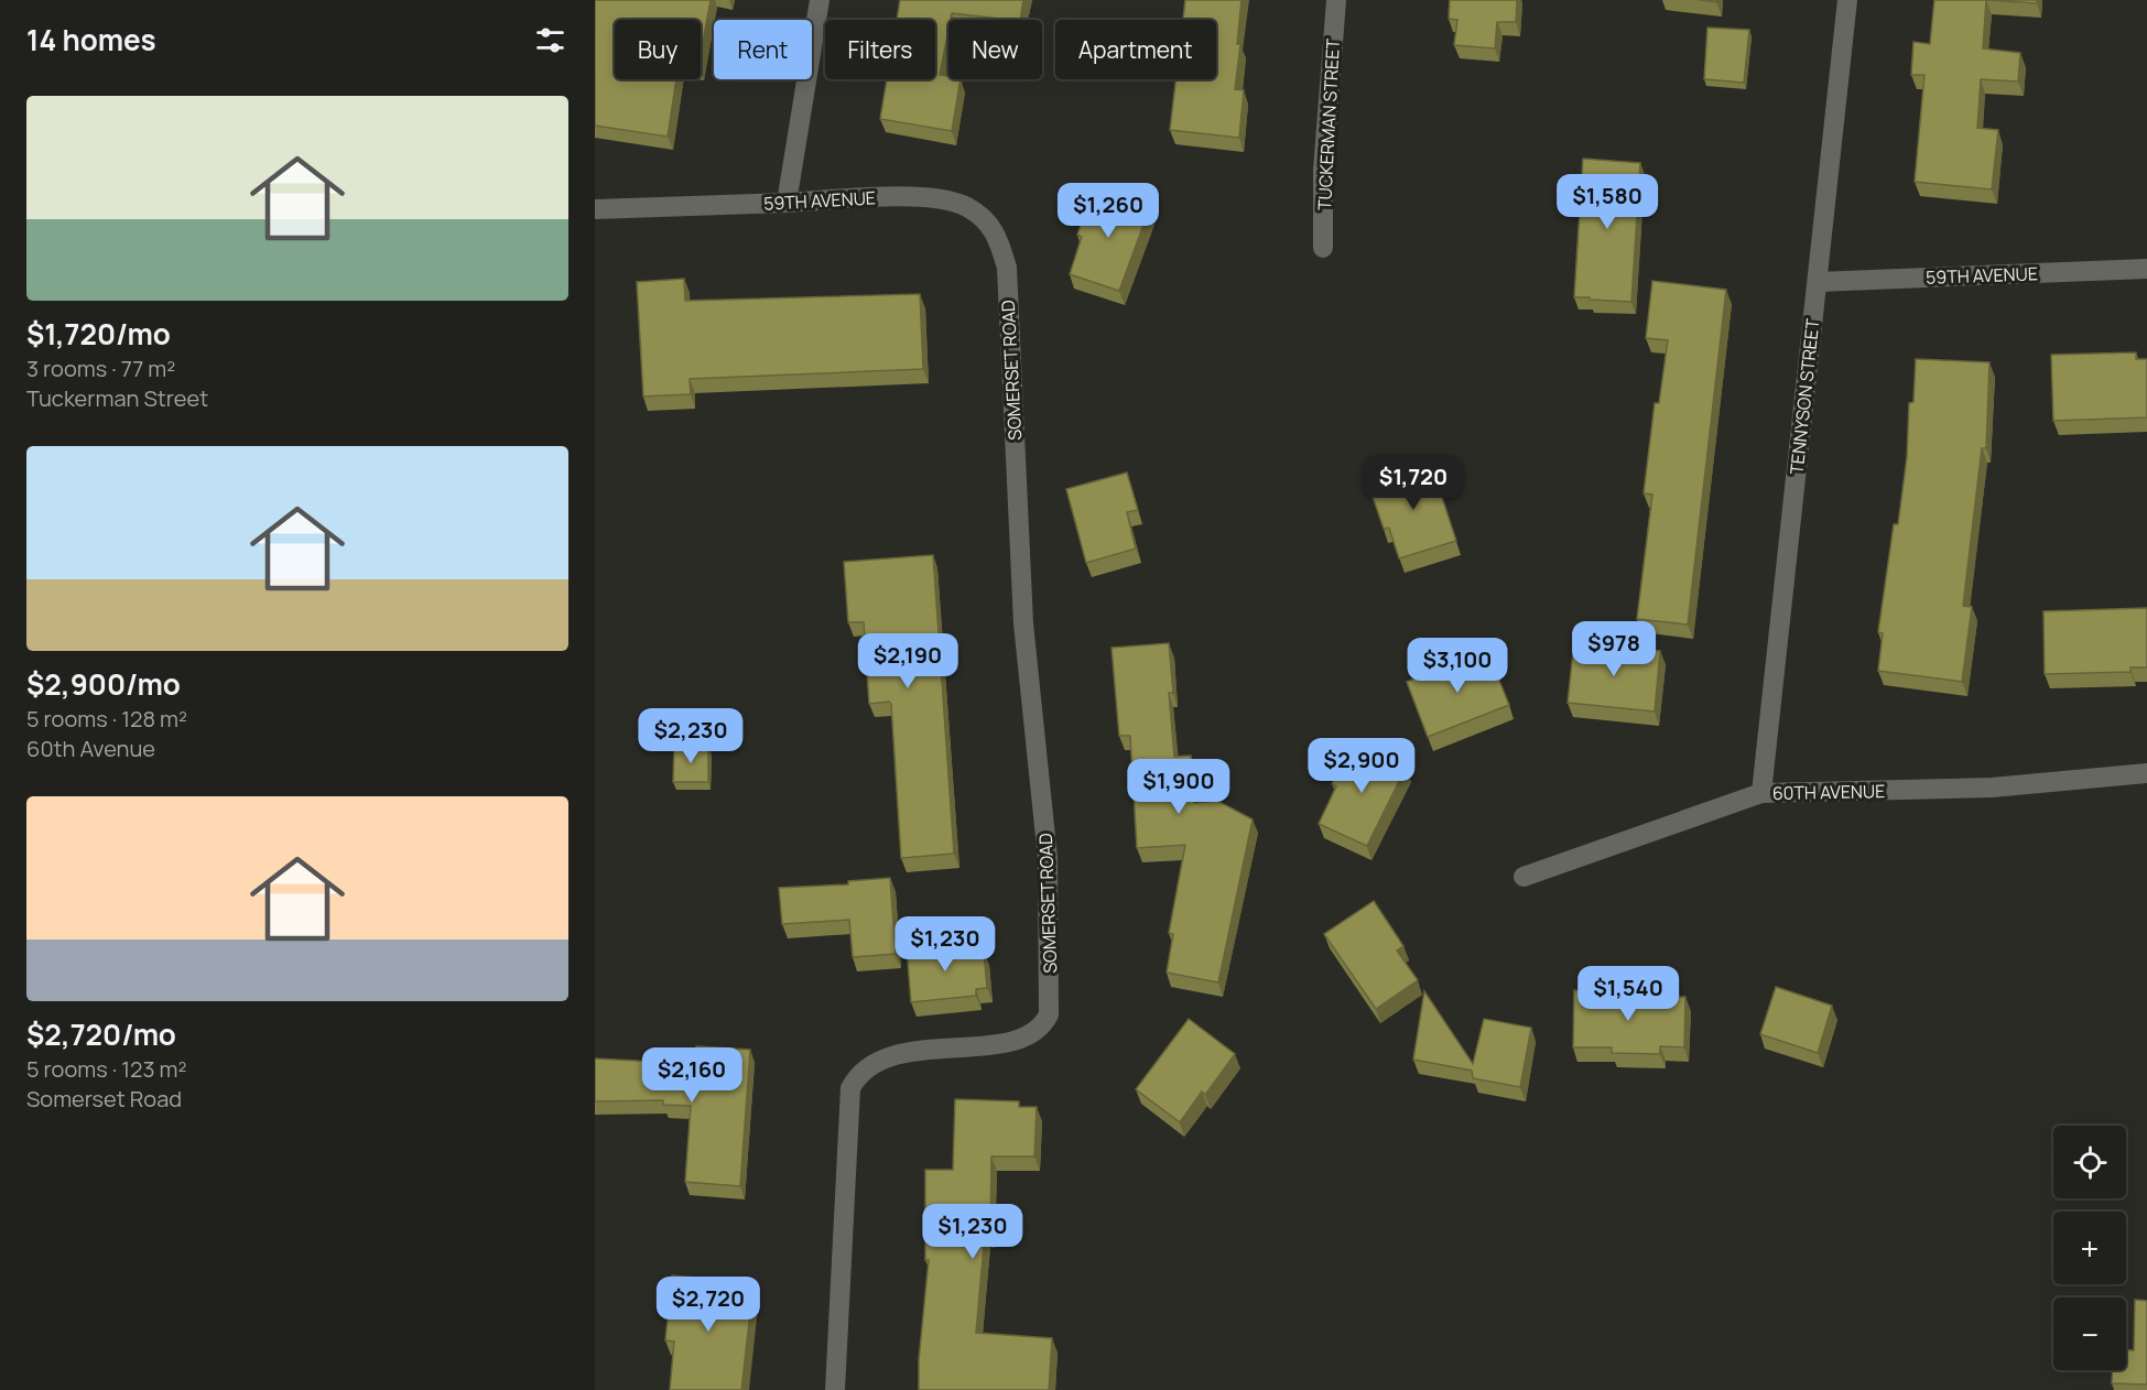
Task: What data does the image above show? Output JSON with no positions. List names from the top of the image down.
{
  "streets": {
    "street": [
      "TUCKERMAN STREET",
      "59TH AVENUE",
      "SOMERSET ROAD",
      "TENNYSON STREET",
      "60TH AVENUE"
    ]
  },
  "crossings": [
    ["59TH AVENUE", "SOMERSET ROAD"],
    ["59TH AVENUE", "TENNYSON STREET"],
    ["TENNYSON STREET", "60TH AVENUE"]
  ],
  "page": {
    "heading": "14 homes",
    "chip": [
      "Buy",
      "Rent",
      "Filters",
      "New",
      "Apartment"
    ],
    "list": [
      {
        "name": "$1,720/mo",
        "note": "3 rooms · 77 m² · Tuckerman Street"
      },
      {
        "name": "$2,900/mo",
        "note": "5 rooms · 128 m² · 60th Avenue"
      },
      {
        "name": "$2,720/mo",
        "note": "5 rooms · 123 m² · Somerset Road"
      }
    ],
    "price": [
      "$1,580",
      "$1,260",
      "$1,720",
      "$978",
      "$2,190",
      "$3,100",
      "$2,230",
      "$2,900",
      "$1,900",
      "$1,230",
      "$1,540",
      "$2,160",
      "$1,230",
      "$2,720"
    ],
    "map_buttons": ["+", "−"]
  }
}
